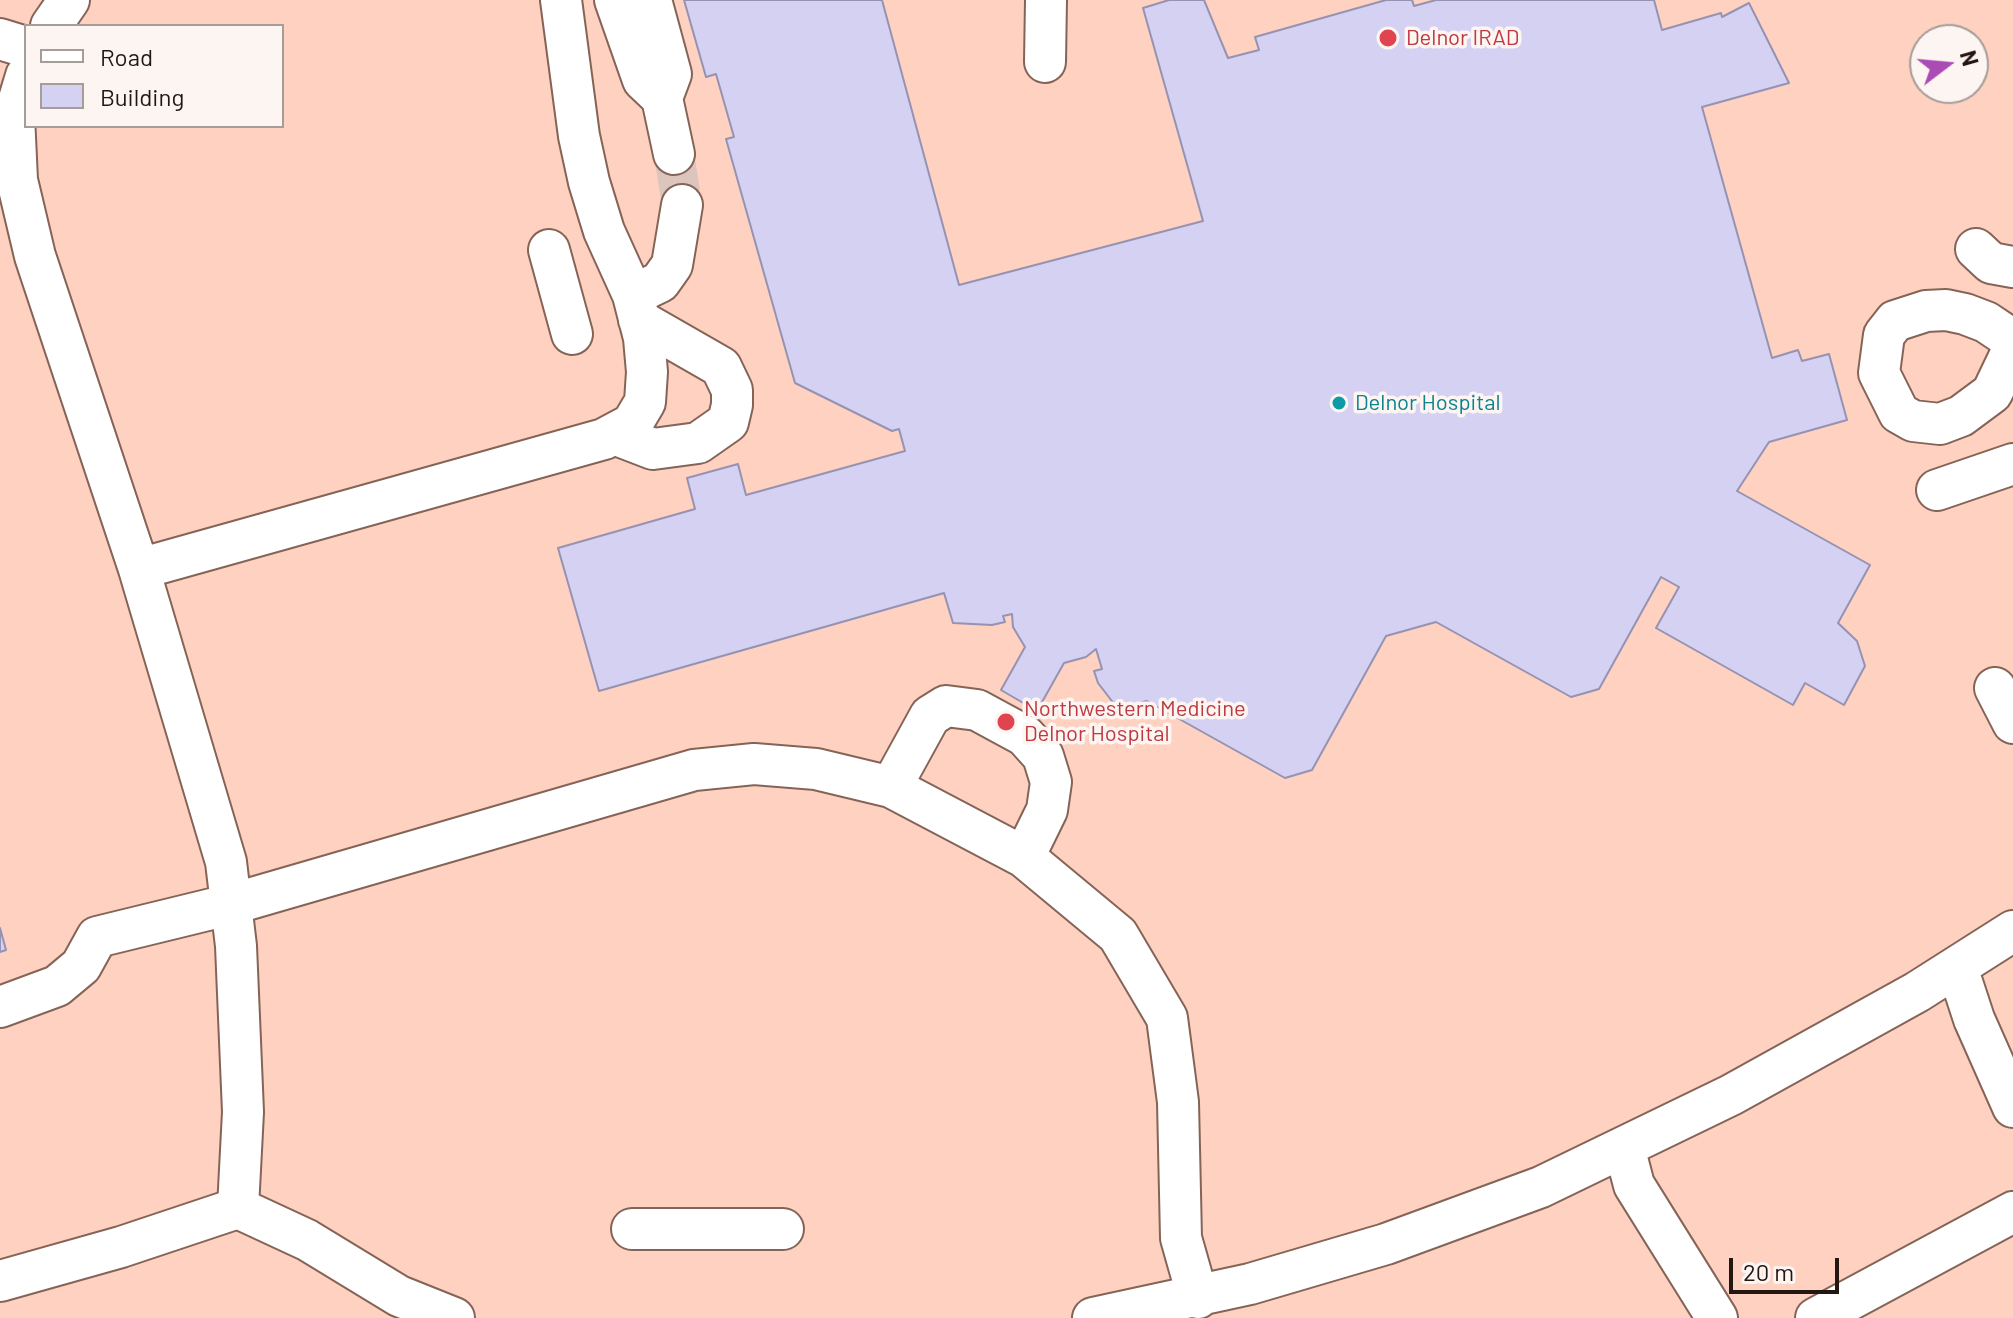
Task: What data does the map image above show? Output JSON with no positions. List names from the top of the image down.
{
  "places": ["Delnor IRAD", "Delnor Hospital", "Northwestern Medicine Delnor Hospital"],
  "legend": ["Road", "Building"],
  "scale_bar": "20 m",
  "north": "right"
}
